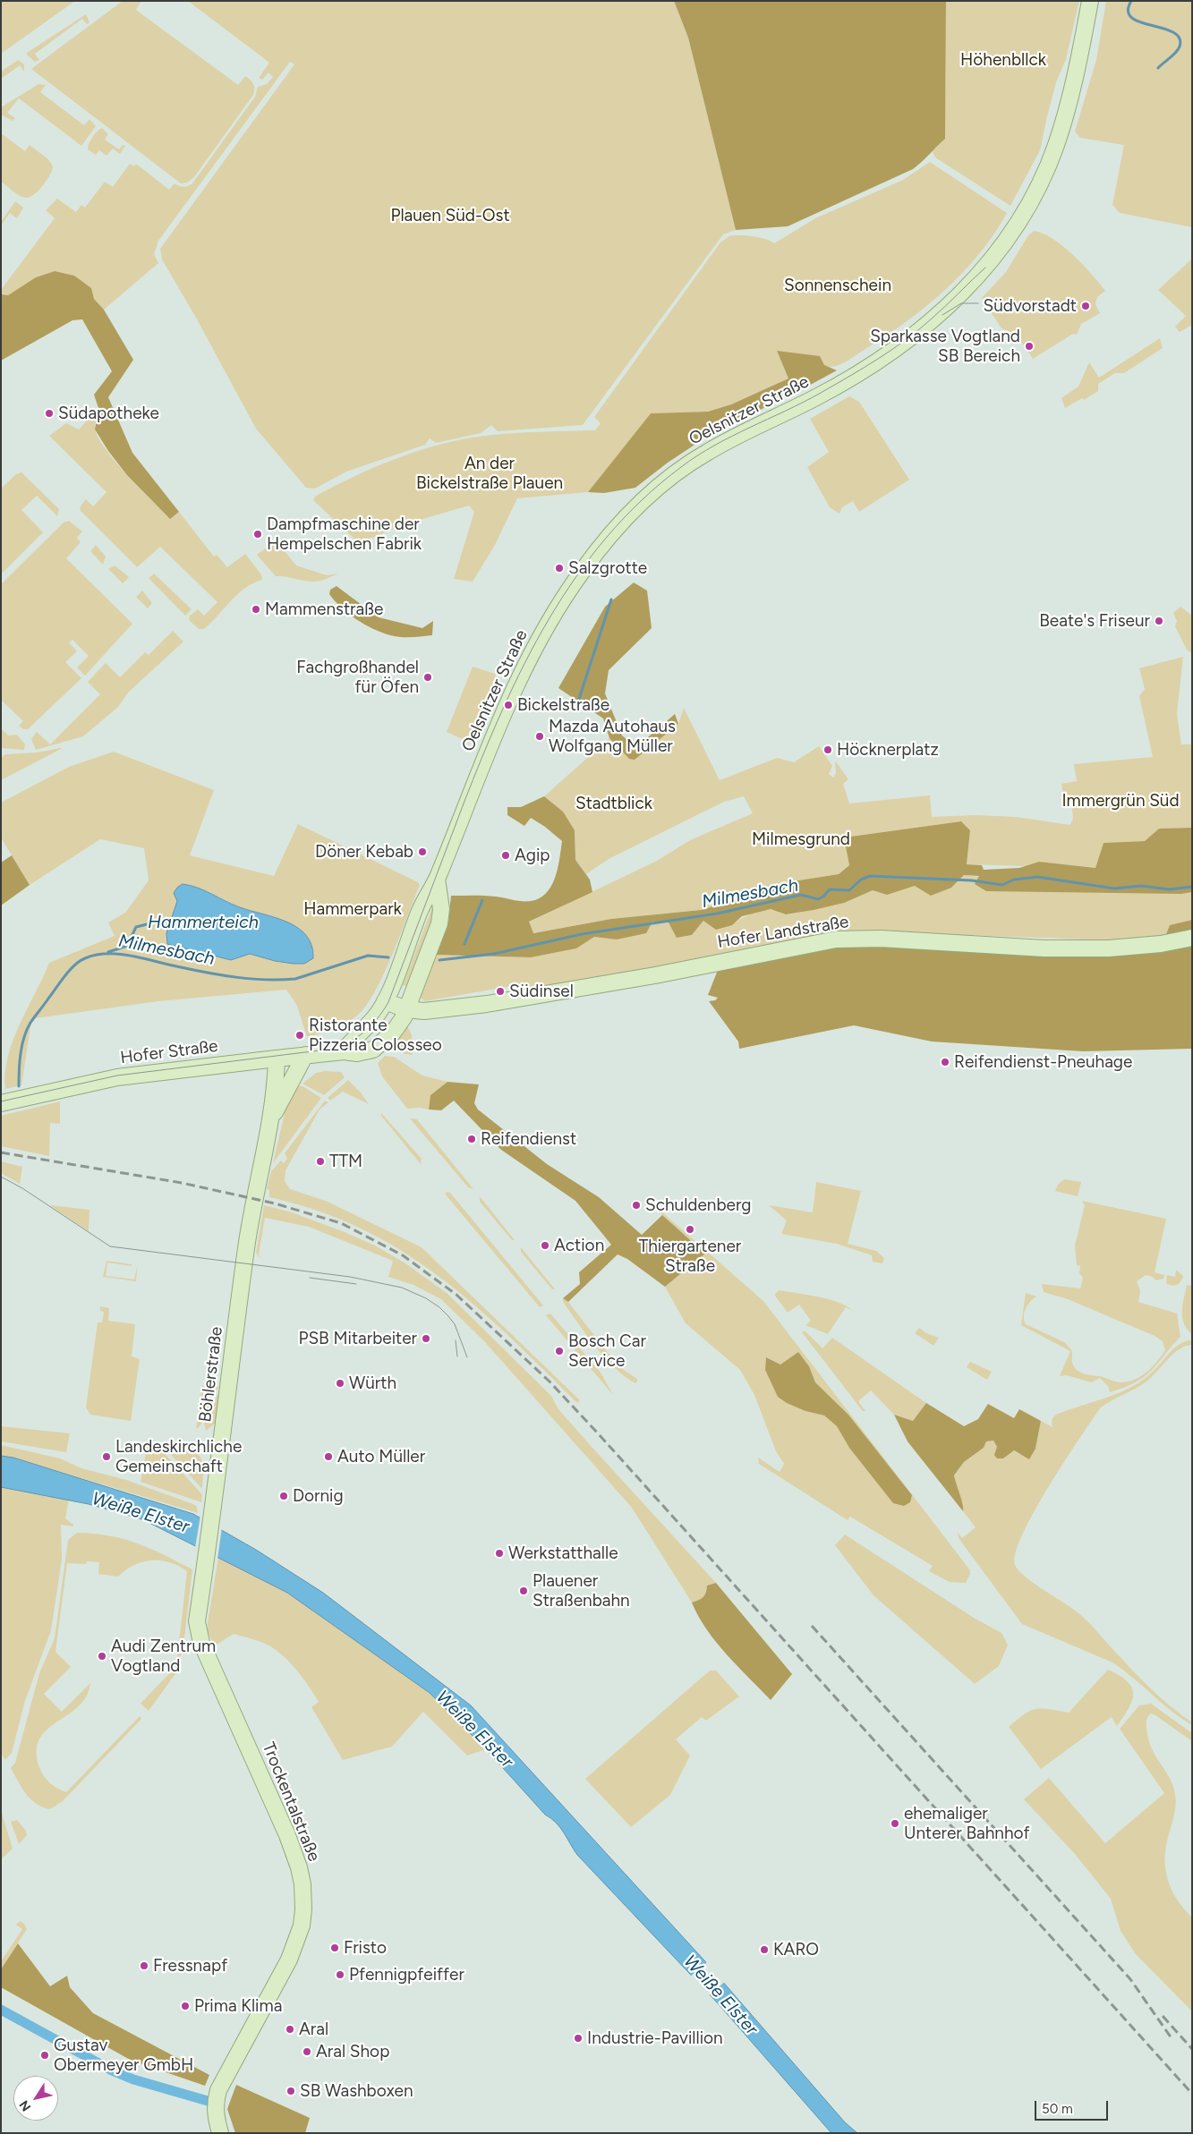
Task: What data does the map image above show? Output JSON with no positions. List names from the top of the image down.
{
  "streets": {
    "main road": [
      "Oelsnitzer Straße",
      "Hofer Landstraße",
      "Hofer Straße",
      "Böhlerstraße",
      "Trockentalstraße"
    ]
  },
  "crossings": [
    ["Oelsnitzer Straße", "Hofer Landstraße"],
    ["Oelsnitzer Straße", "Hofer Straße"],
    ["Hofer Landstraße", "Hofer Straße"],
    ["Hofer Straße", "Böhlerstraße"],
    ["Böhlerstraße", "Trockentalstraße"]
  ],
  "water": ["Milmesbach", "Hammerteich", "Weiße Elster"],
  "parks": [
    "Höhenbllck",
    "Plauen Süd-Ost",
    "Sonnenschein",
    "An der Bickelstraße Plauen",
    "Immergrün Süd",
    "Stadtblick",
    "Milmesgrund",
    "Hammerpark"
  ],
  "places": [
    "Südvorstadt",
    "Sparkasse Vogtland SB Bereich",
    "Südapotheke",
    "Dampfmaschine der Hempelschen Fabrik",
    "Salzgrotte",
    "Mammenstraße",
    "Beate's Friseur",
    "Fachgroßhandel für Öfen",
    "Bickelstraße",
    "Mazda Autohaus Wolfgang Müller",
    "Höcknerplatz",
    "Döner Kebab",
    "Agip",
    "Südinsel",
    "Ristorante Pizzeria Colosseo",
    "Reifendienst-Pneuhage",
    "Reifendienst",
    "TTM",
    "Schuldenberg",
    "Thiergartener Straße",
    "Action",
    "PSB Mitarbeiter",
    "Bosch Car Service",
    "Würth",
    "Landeskirchliche Gemeinschaft",
    "Auto Müller",
    "Dornig",
    "Werkstatthalle",
    "Plauener Straßenbahn",
    "Audi Zentrum Vogtland",
    "ehemaliger Unterer Bahnhof",
    "Fristo",
    "KARO",
    "Fressnapf",
    "Pfennigpfeiffer",
    "Prima Klima",
    "Aral",
    "Industrie-Pavillion",
    "Aral Shop",
    "Gustav Obermeyer GmbH",
    "SB Washboxen"
  ],
  "scale_bar": "50 m",
  "north": "bottom left"
}
